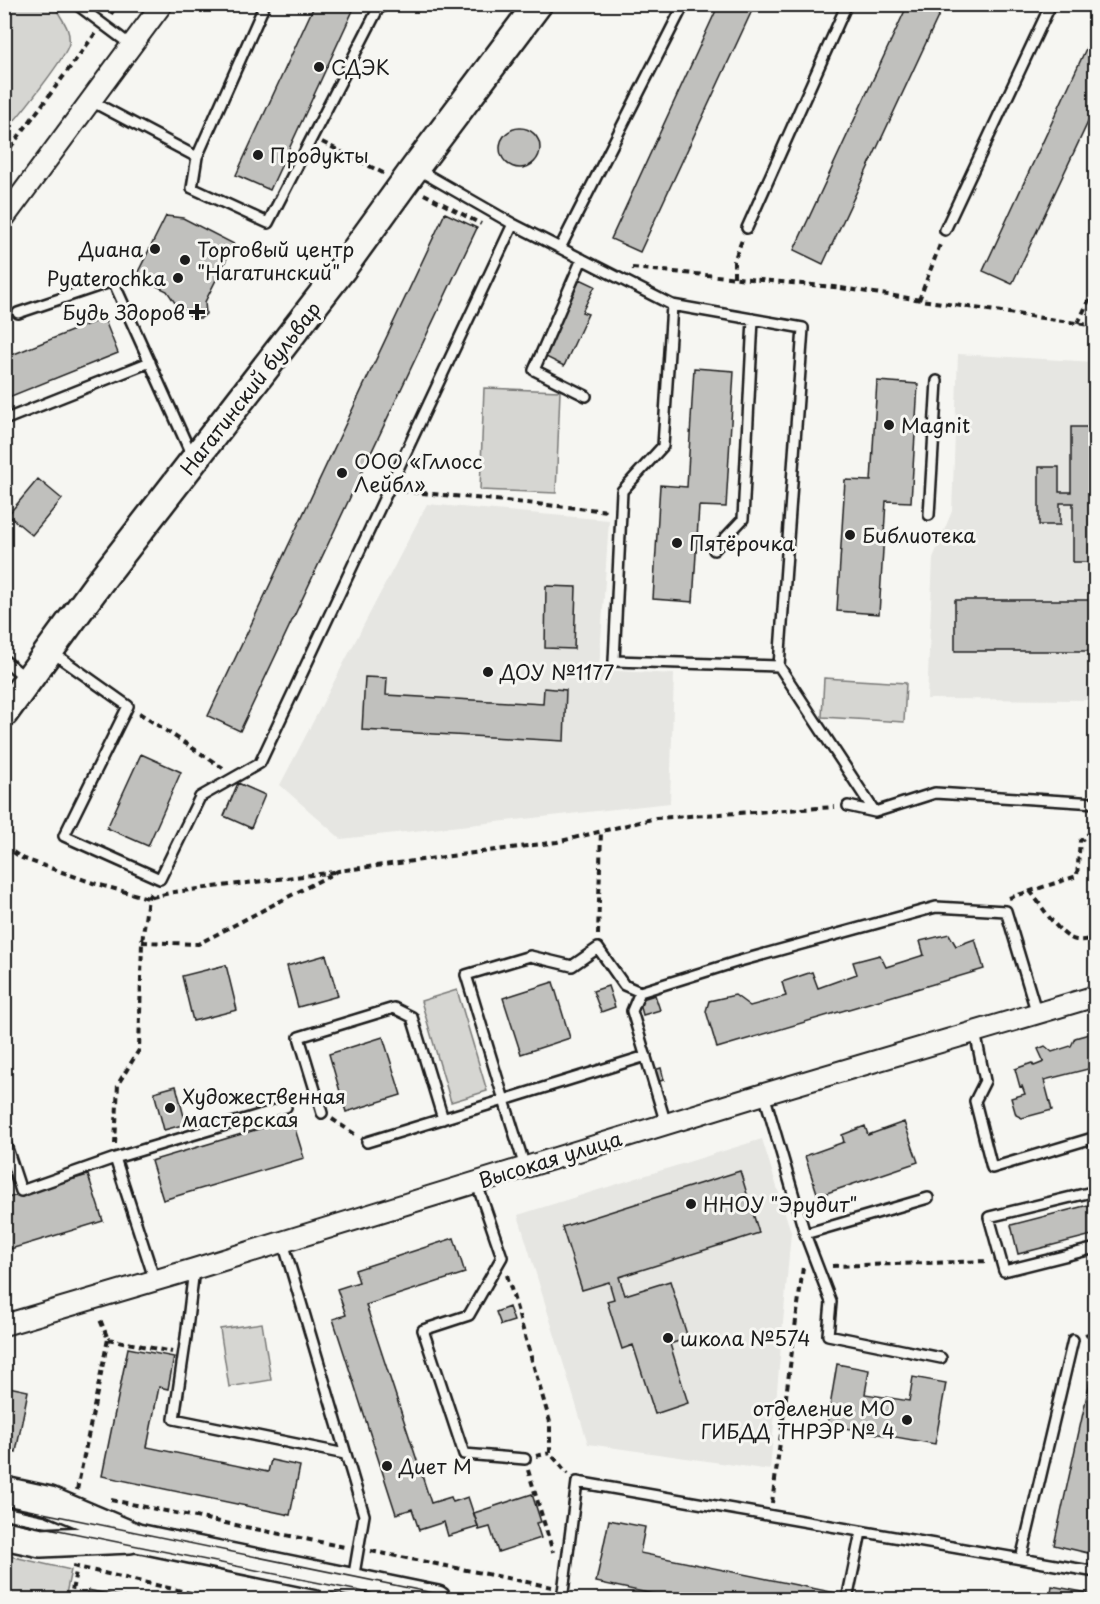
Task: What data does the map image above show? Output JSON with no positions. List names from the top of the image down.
{
  "streets": {
    "street": ["Нагатинский бульвар", "Высокая улица"]
  },
  "places": {
    "other": [
      "СДЭК",
      "Продукты",
      "Диана",
      "Торговый центр \"Нагатинский\"",
      "Pyaterochka",
      "Magnit",
      "ООО «Гллосс Лейбл»",
      "Библиотека",
      "Пятёрочка",
      "ДОУ №1177",
      "Художественная мастерская",
      "ННОУ \"Эрудит\"",
      "школа №574",
      "отделение МО ГИБДД ТНРЭР № 4",
      "Диет М"
    ],
    "health": ["Будь Здоров"]
  }
}
